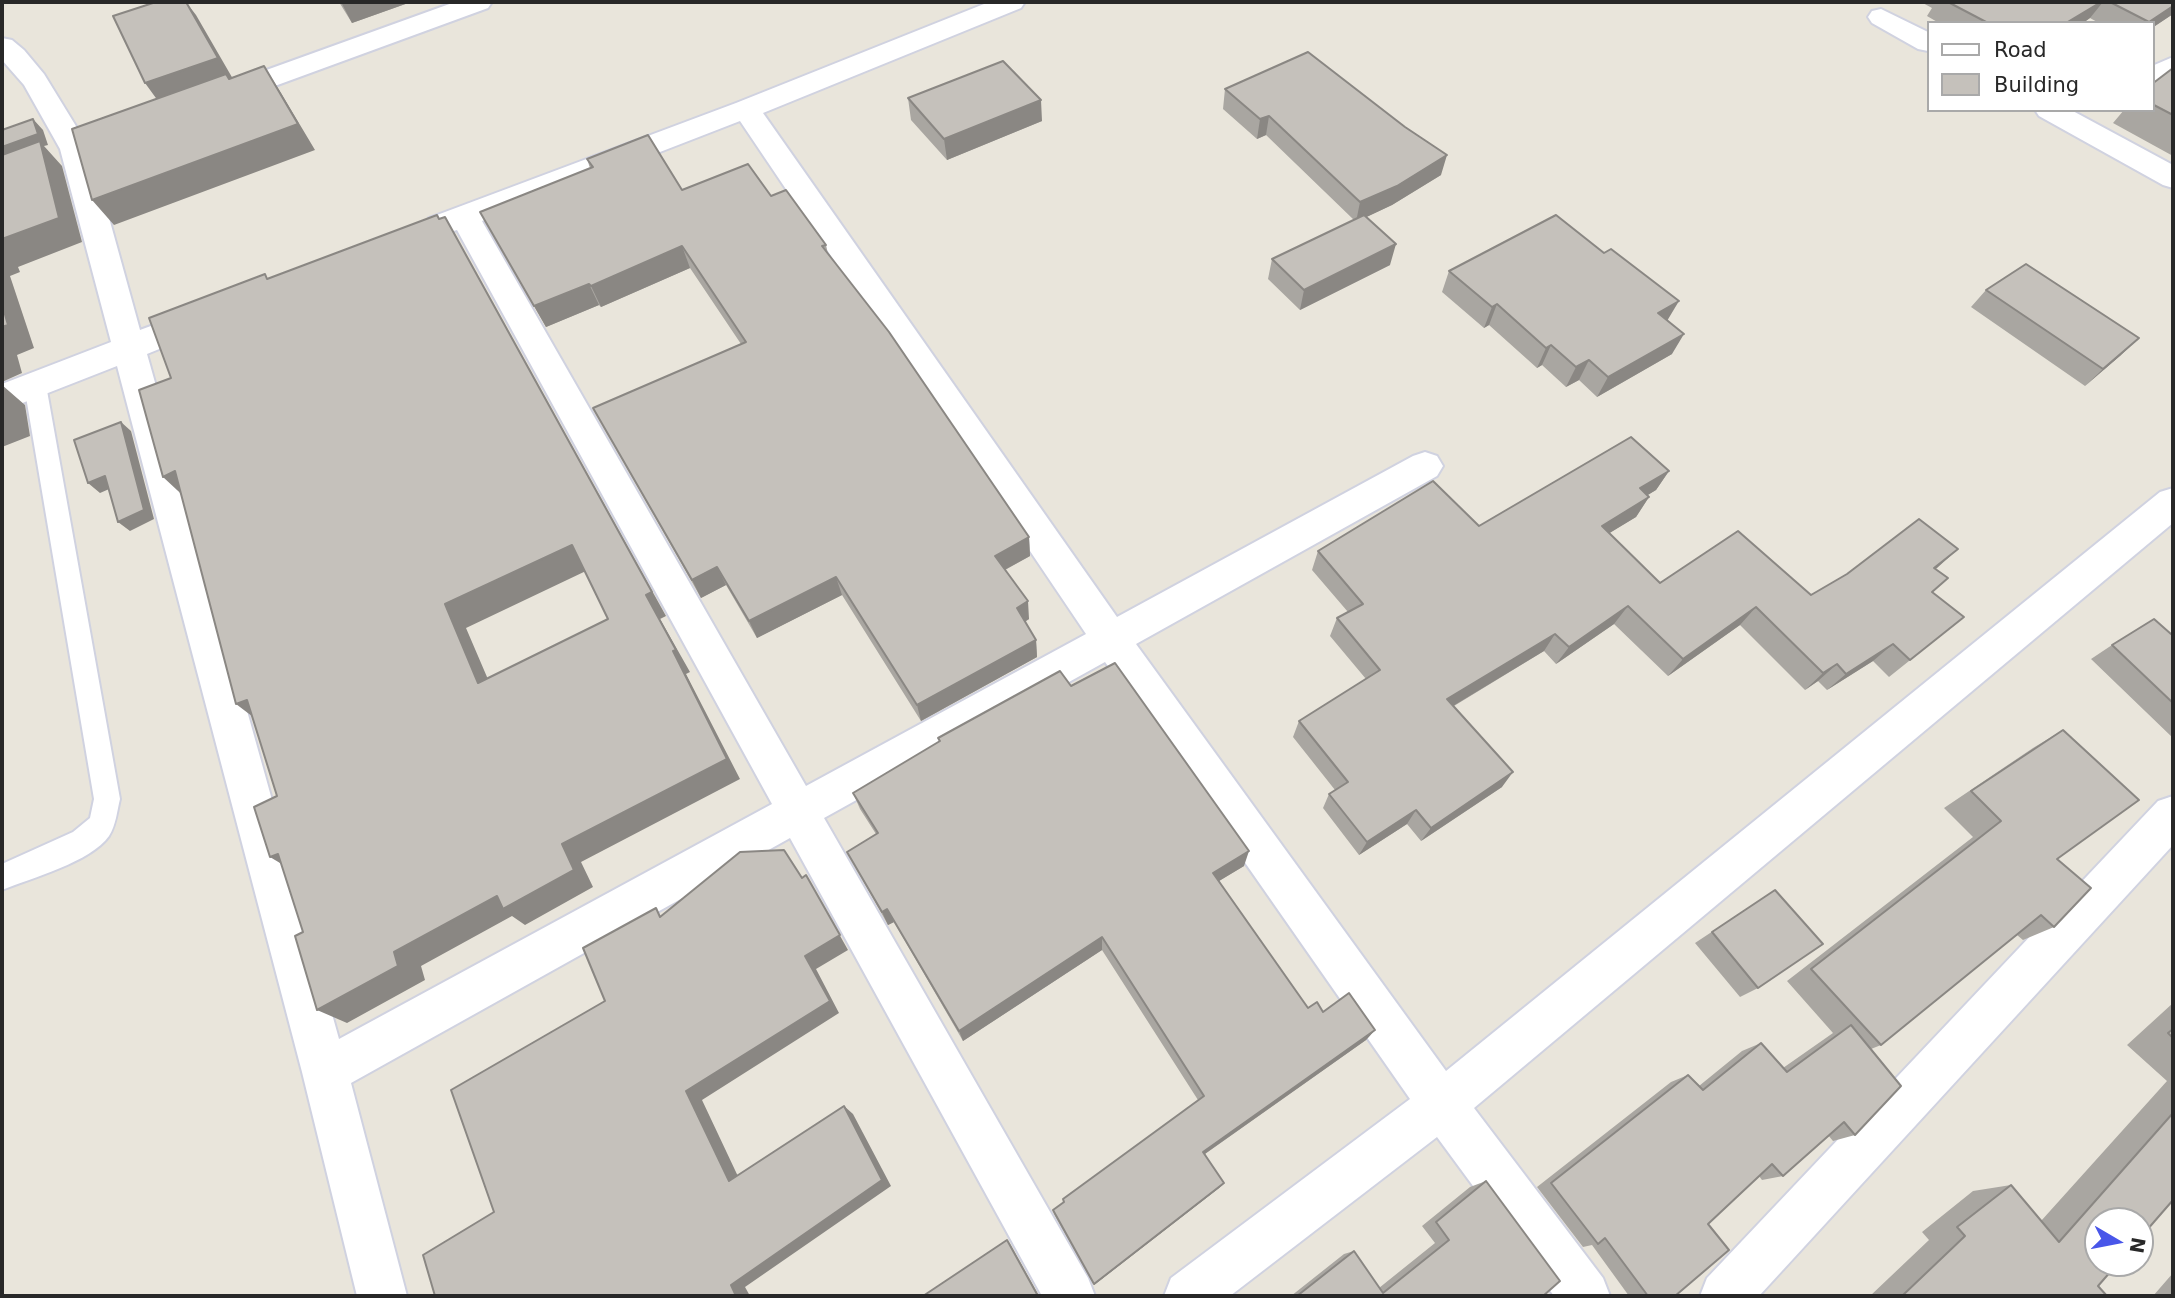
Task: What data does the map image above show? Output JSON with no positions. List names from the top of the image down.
{
  "legend": ["Road", "Building"],
  "north": "right"
}
